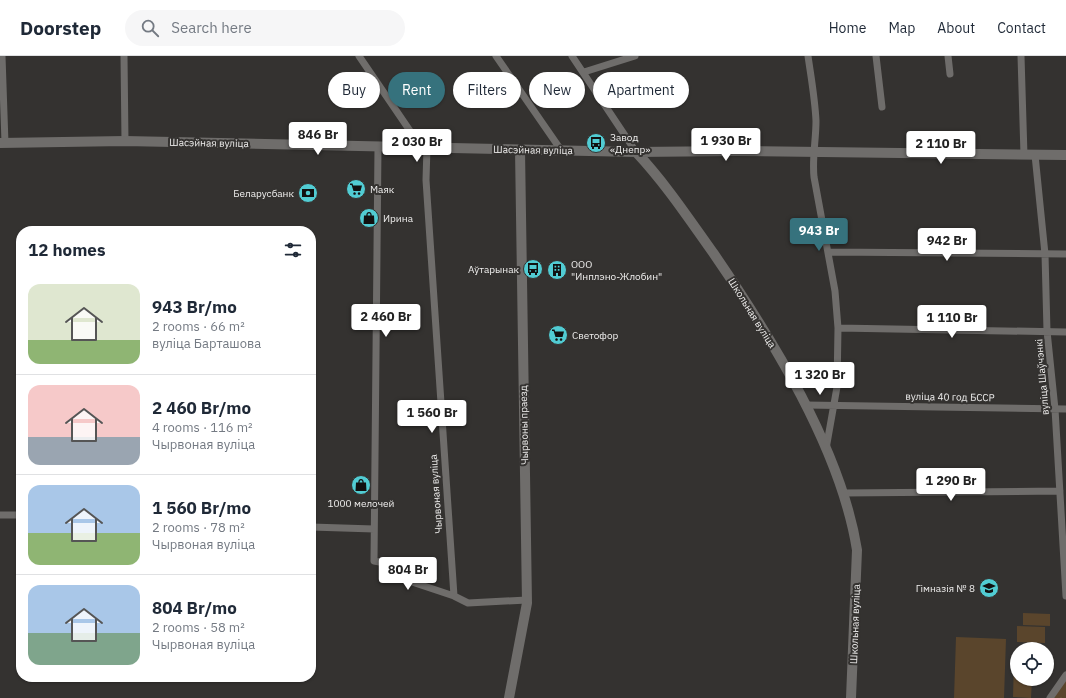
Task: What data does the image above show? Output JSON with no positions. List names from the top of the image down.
{
  "streets": {
    "street": [
      "Шасэйная вуліца",
      "Школьная вуліца",
      "вуліца Шаўчэнкі",
      "вуліца 40 год БССР",
      "Чырвоны праезд",
      "Чырвоная вуліца"
    ]
  },
  "crossings": [
    ["Шасэйная вуліца", "Школьная вуліца"],
    ["Шасэйная вуліца", "вуліца Шаўчэнкі"],
    ["Шасэйная вуліца", "Чырвоны праезд"],
    ["Шасэйная вуліца", "Чырвоная вуліца"],
    ["Школьная вуліца", "вуліца 40 год БССР"],
    ["вуліца Шаўчэнкі", "вуліца 40 год БССР"]
  ],
  "places": {
    "bus stop": ["Завод «Днепр»", "Аўтарынак"],
    "supermarket": ["Маяк", "Светофор"],
    "bank": ["Беларусбанк"],
    "shop": ["Ирина", "1000 мелочей"],
    "building": ["ООО \"Инплэно-Жлобин\""],
    "school or university": ["Гімназія № 8"]
  },
  "page": {
    "header": "Doorstep",
    "search": "Search here",
    "nav": [
      "Home",
      "Map",
      "About",
      "Contact"
    ],
    "chip": [
      "Buy",
      "Rent",
      "Filters",
      "New",
      "Apartment"
    ],
    "price": [
      "846 Br",
      "1 930 Br",
      "2 030 Br",
      "2 110 Br",
      "943 Br",
      "942 Br",
      "2 460 Br",
      "1 110 Br",
      "1 320 Br",
      "1 560 Br",
      "1 290 Br",
      "804 Br"
    ],
    "heading": "12 homes",
    "list": [
      {
        "name": "943 Br/mo",
        "note": "2 rooms · 66 m² · вуліца Барташова"
      },
      {
        "name": "2 460 Br/mo",
        "note": "4 rooms · 116 m² · Чырвоная вуліца"
      },
      {
        "name": "1 560 Br/mo",
        "note": "2 rooms · 78 m² · Чырвоная вуліца"
      },
      {
        "name": "804 Br/mo",
        "note": "2 rooms · 58 m² · Чырвоная вуліца"
      }
    ]
  }
}
